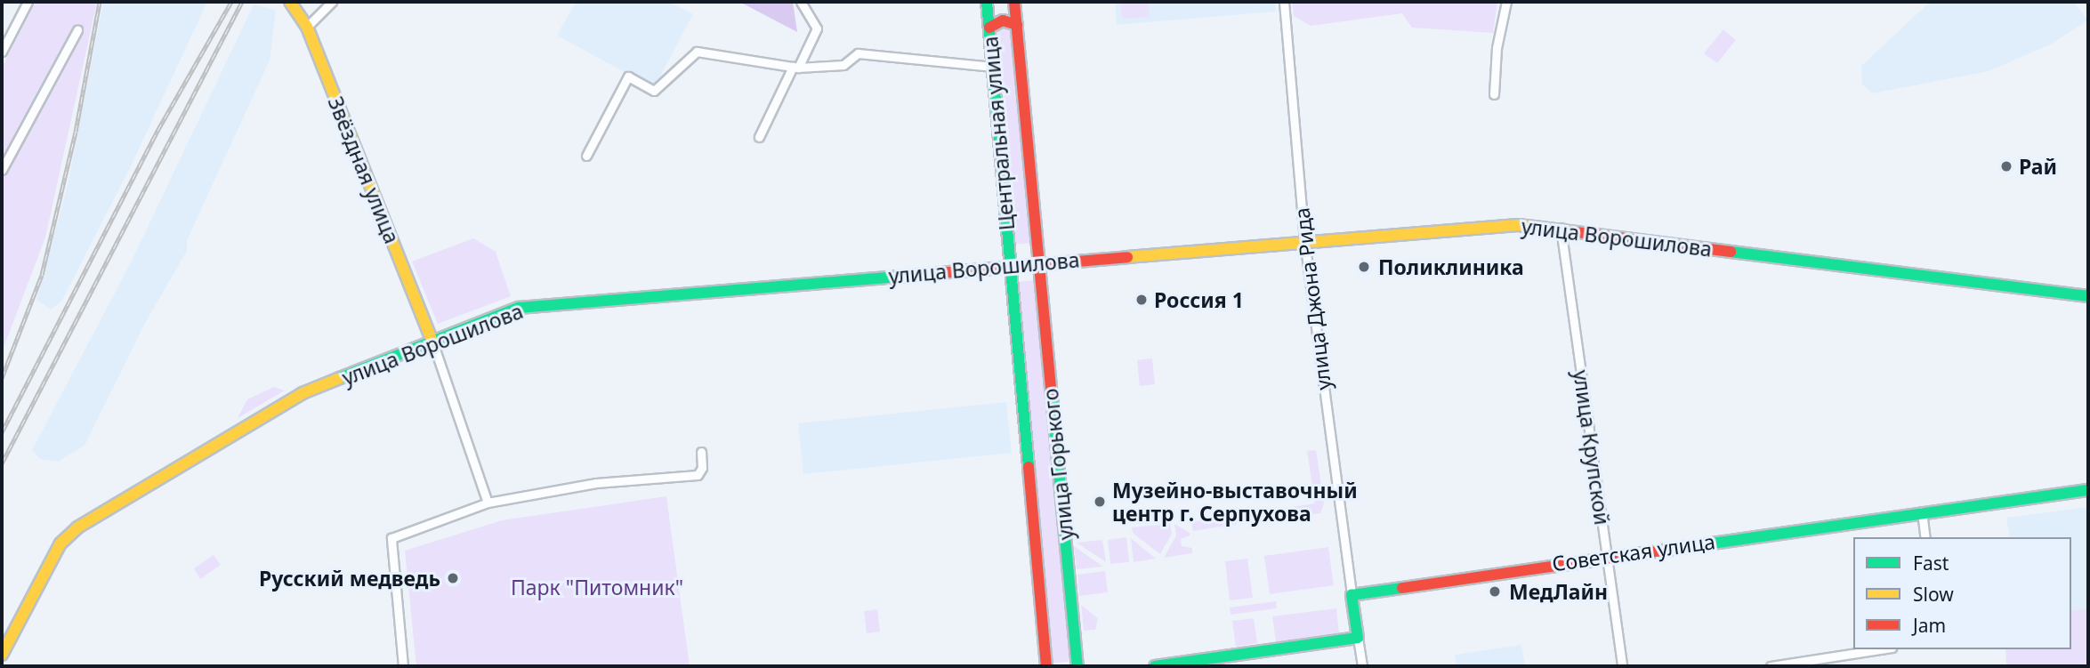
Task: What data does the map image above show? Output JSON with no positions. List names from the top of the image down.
{
  "streets": {
    "main road": [
      "Центральная улица",
      "Звёздная улица",
      "улица Ворошилова",
      "улица Горького",
      "Советская улица"
    ],
    "street": ["улица Джона Рида", "улица Крупской"]
  },
  "crossings": [
    ["Центральная улица", "улица Ворошилова"],
    ["Центральная улица", "улица Горького"],
    ["Звёздная улица", "улица Ворошилова"],
    ["улица Ворошилова", "улица Джона Рида"],
    ["улица Ворошилова", "улица Крупской"],
    ["улица Ворошилова", "улица Горького"],
    ["улица Джона Рида", "Советская улица"],
    ["улица Крупской", "Советская улица"]
  ],
  "parks": ["Парк \"Питомник\""],
  "places": [
    "Рай",
    "Поликлиника",
    "Россия 1",
    "Музейно-выставочный центр г. Серпухова",
    "Русский медведь",
    "МедЛайн"
  ],
  "legend": ["Fast", "Slow", "Jam"]
}
